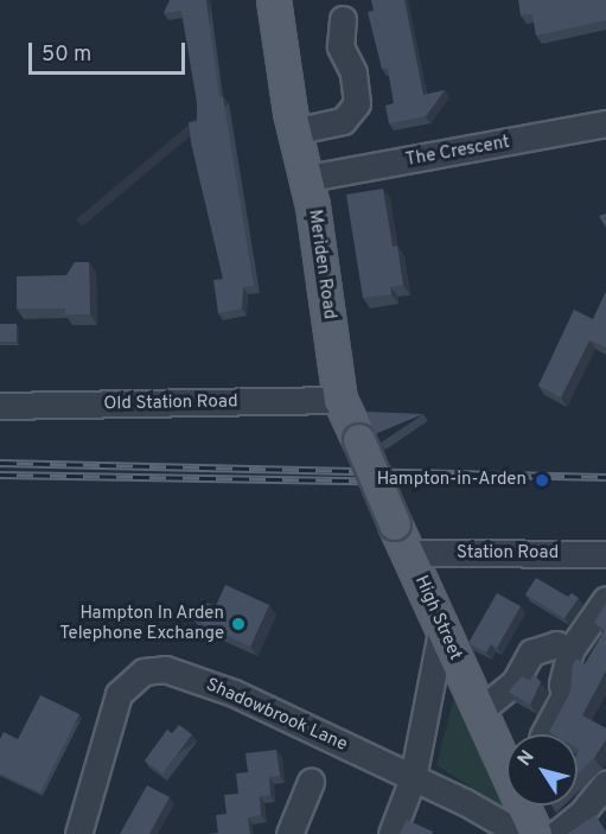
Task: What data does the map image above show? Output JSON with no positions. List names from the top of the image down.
{
  "streets": {
    "main road": ["Meriden Road", "High Street"],
    "street": [
      "The Crescent",
      "Old Station Road",
      "Station Road",
      "Shadowbrook Lane"
    ]
  },
  "crossings": [
    ["The Crescent", "Meriden Road"],
    ["Meriden Road", "Old Station Road"],
    ["Meriden Road", "High Street"],
    ["Old Station Road", "High Street"],
    ["Station Road", "High Street"]
  ],
  "places": ["Hampton-in-Arden", "Hampton In Arden Telephone Exchange"],
  "scale_bar": "50 m",
  "north": "top left"
}
